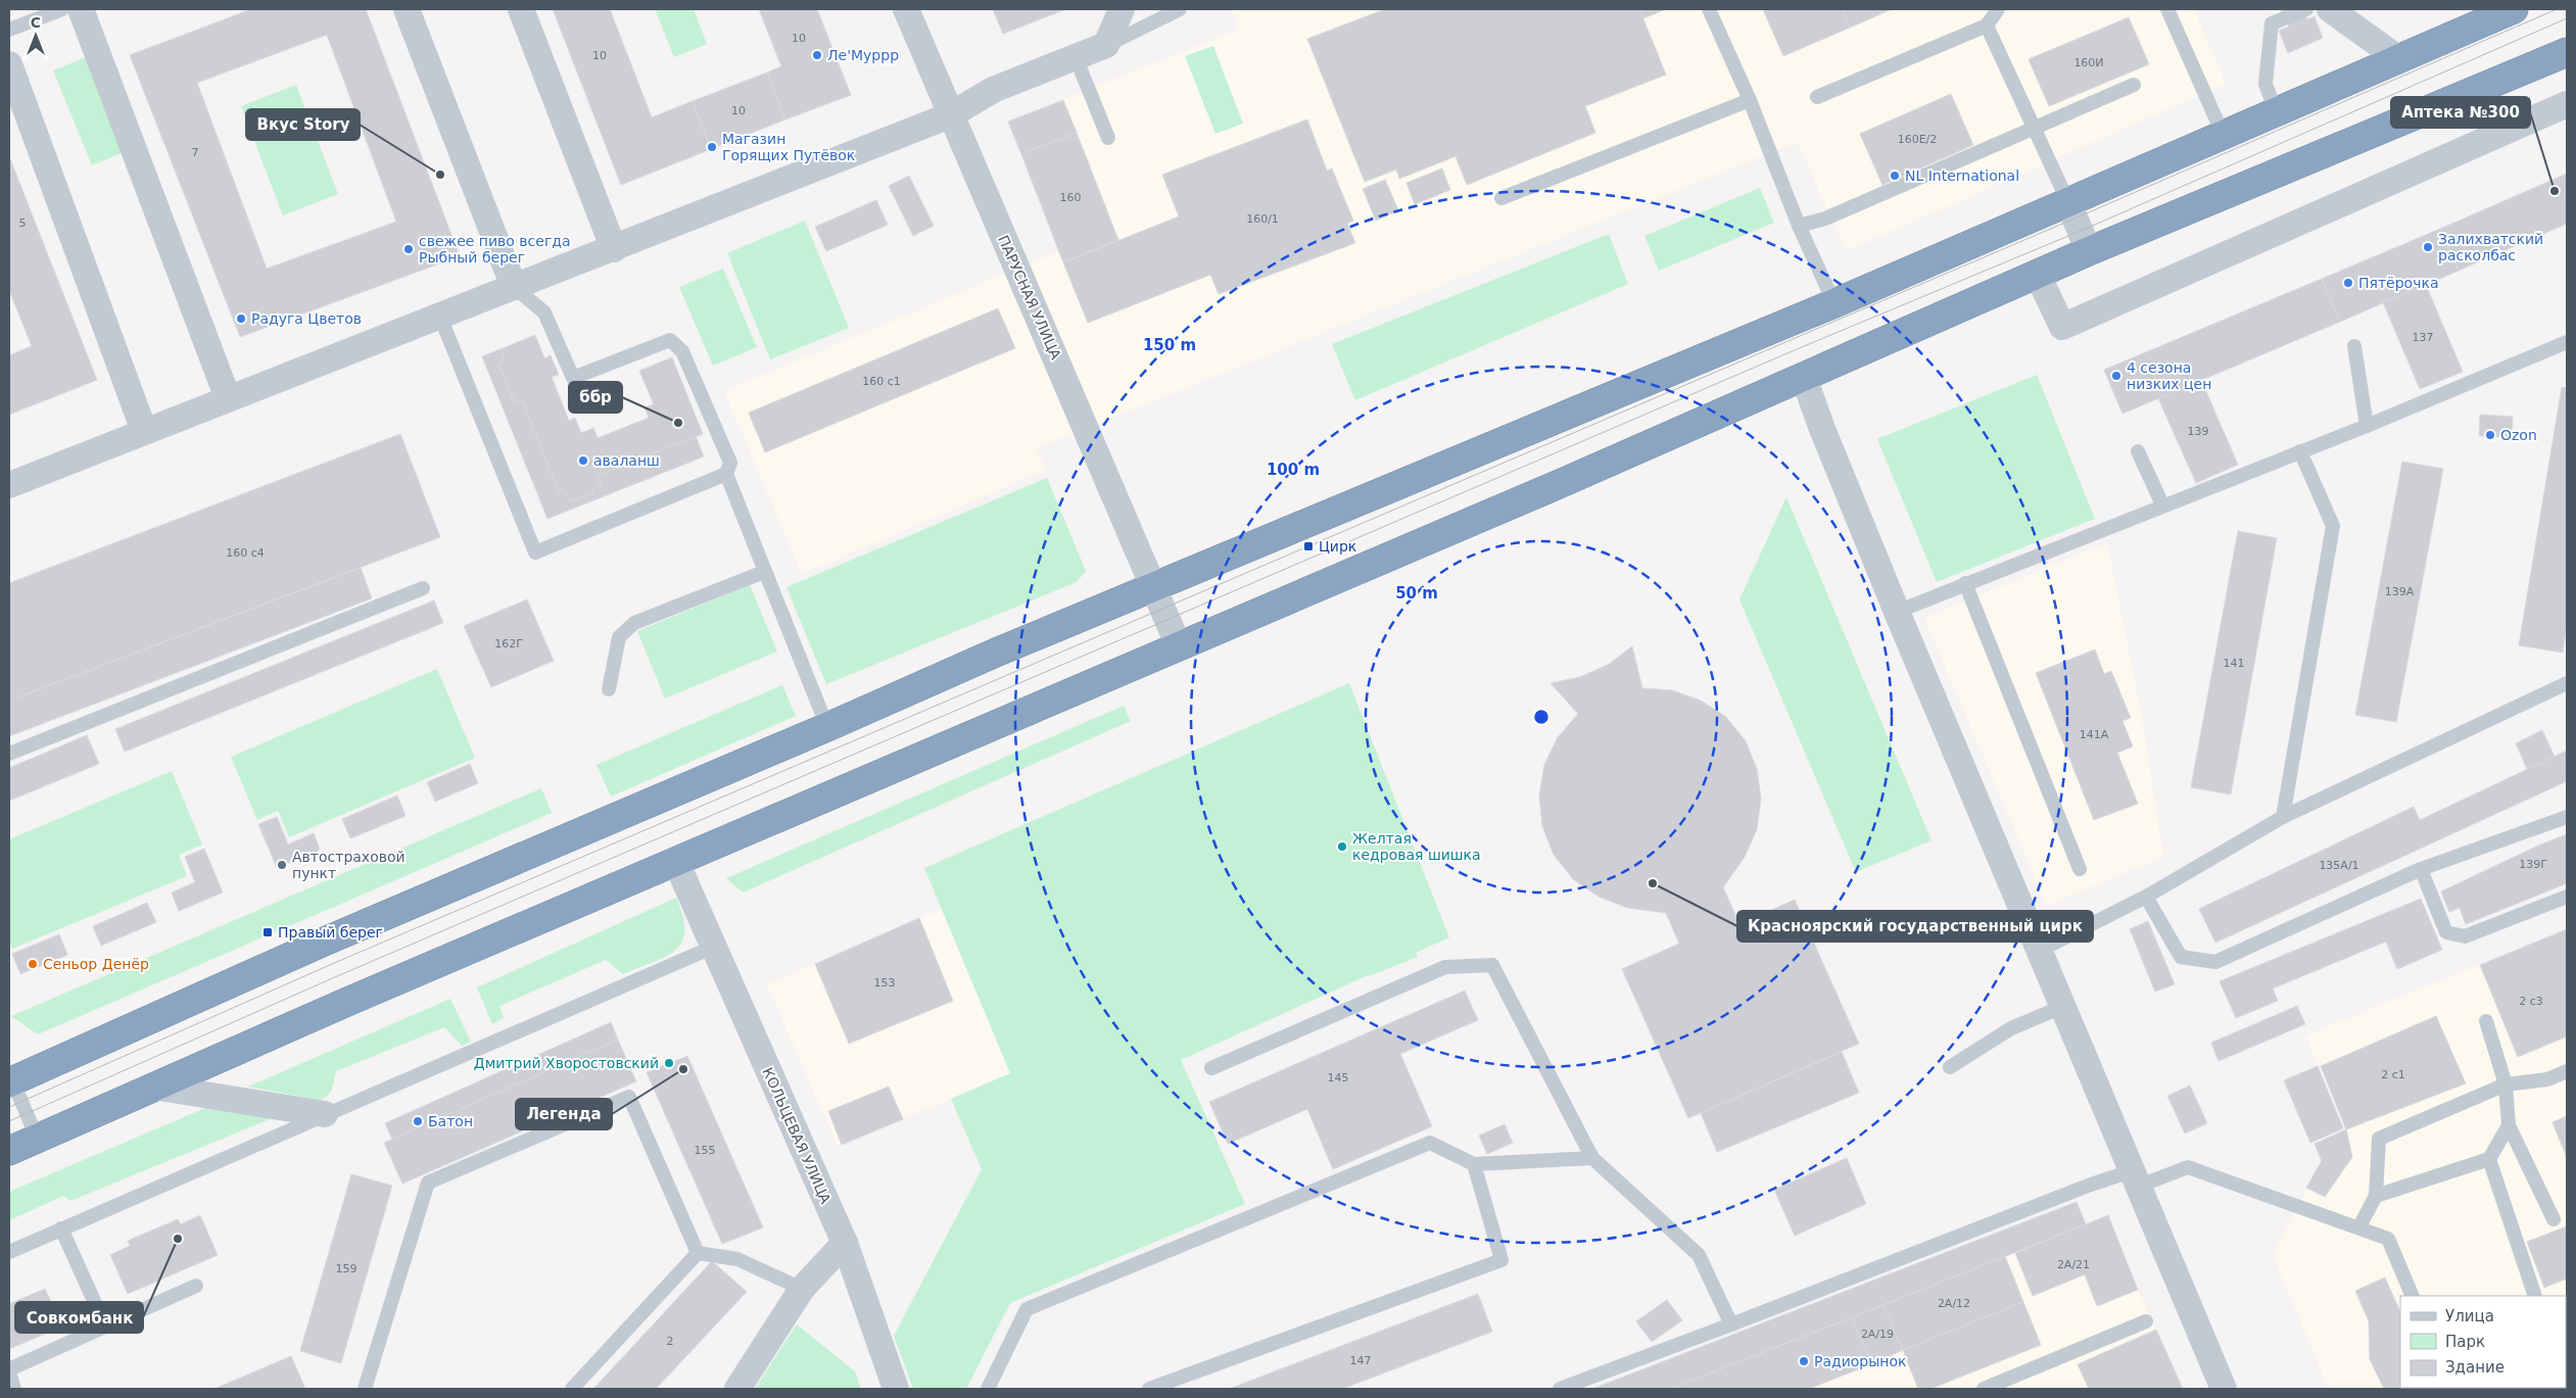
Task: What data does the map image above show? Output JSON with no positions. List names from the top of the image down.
{
  "streets": {
    "street": ["ПАРУСНАЯ УЛИЦА", "КОЛЬЦЕВАЯ УЛИЦА"]
  },
  "places": {
    "other": [
      "Ле'Муррр",
      "Магазин Горящих Путёвок",
      "Вкус Story",
      "NL International",
      "Аптека №300",
      "Залихватский расколбас",
      "свежее пиво всегда Рыбный берег",
      "Пятёрочка",
      "Радуга Цветов",
      "4 сезона низких цен",
      "ббр",
      "Ozon",
      "аваланш",
      "Желтая кедровая шишка",
      "Автостраховой пункт",
      "Красноярский государственный цирк",
      "Сеньор Денёр",
      "Дмитрий Хворостовский",
      "Легенда",
      "Батон",
      "Совкомбанк",
      "Радиорынок"
    ],
    "transit": ["Цирк", "Правый берег"]
  },
  "house_numbers": [
    "10",
    "10",
    "160И",
    "10",
    "160Е/2",
    "7",
    "160",
    "160/1",
    "5",
    "137",
    "160 с1",
    "139",
    "160 с4",
    "139А",
    "162Г",
    "141",
    "141А",
    "139Г",
    "135А/1",
    "153",
    "2 с3",
    "2 с1",
    "145",
    "155",
    "2А/21",
    "159",
    "2А/12",
    "2А/19",
    "2",
    "147"
  ],
  "legend": ["Улица", "Парк", "Здание"],
  "north": "top",
  "rings": ["150 m", "100 m", "50 m"]
}
